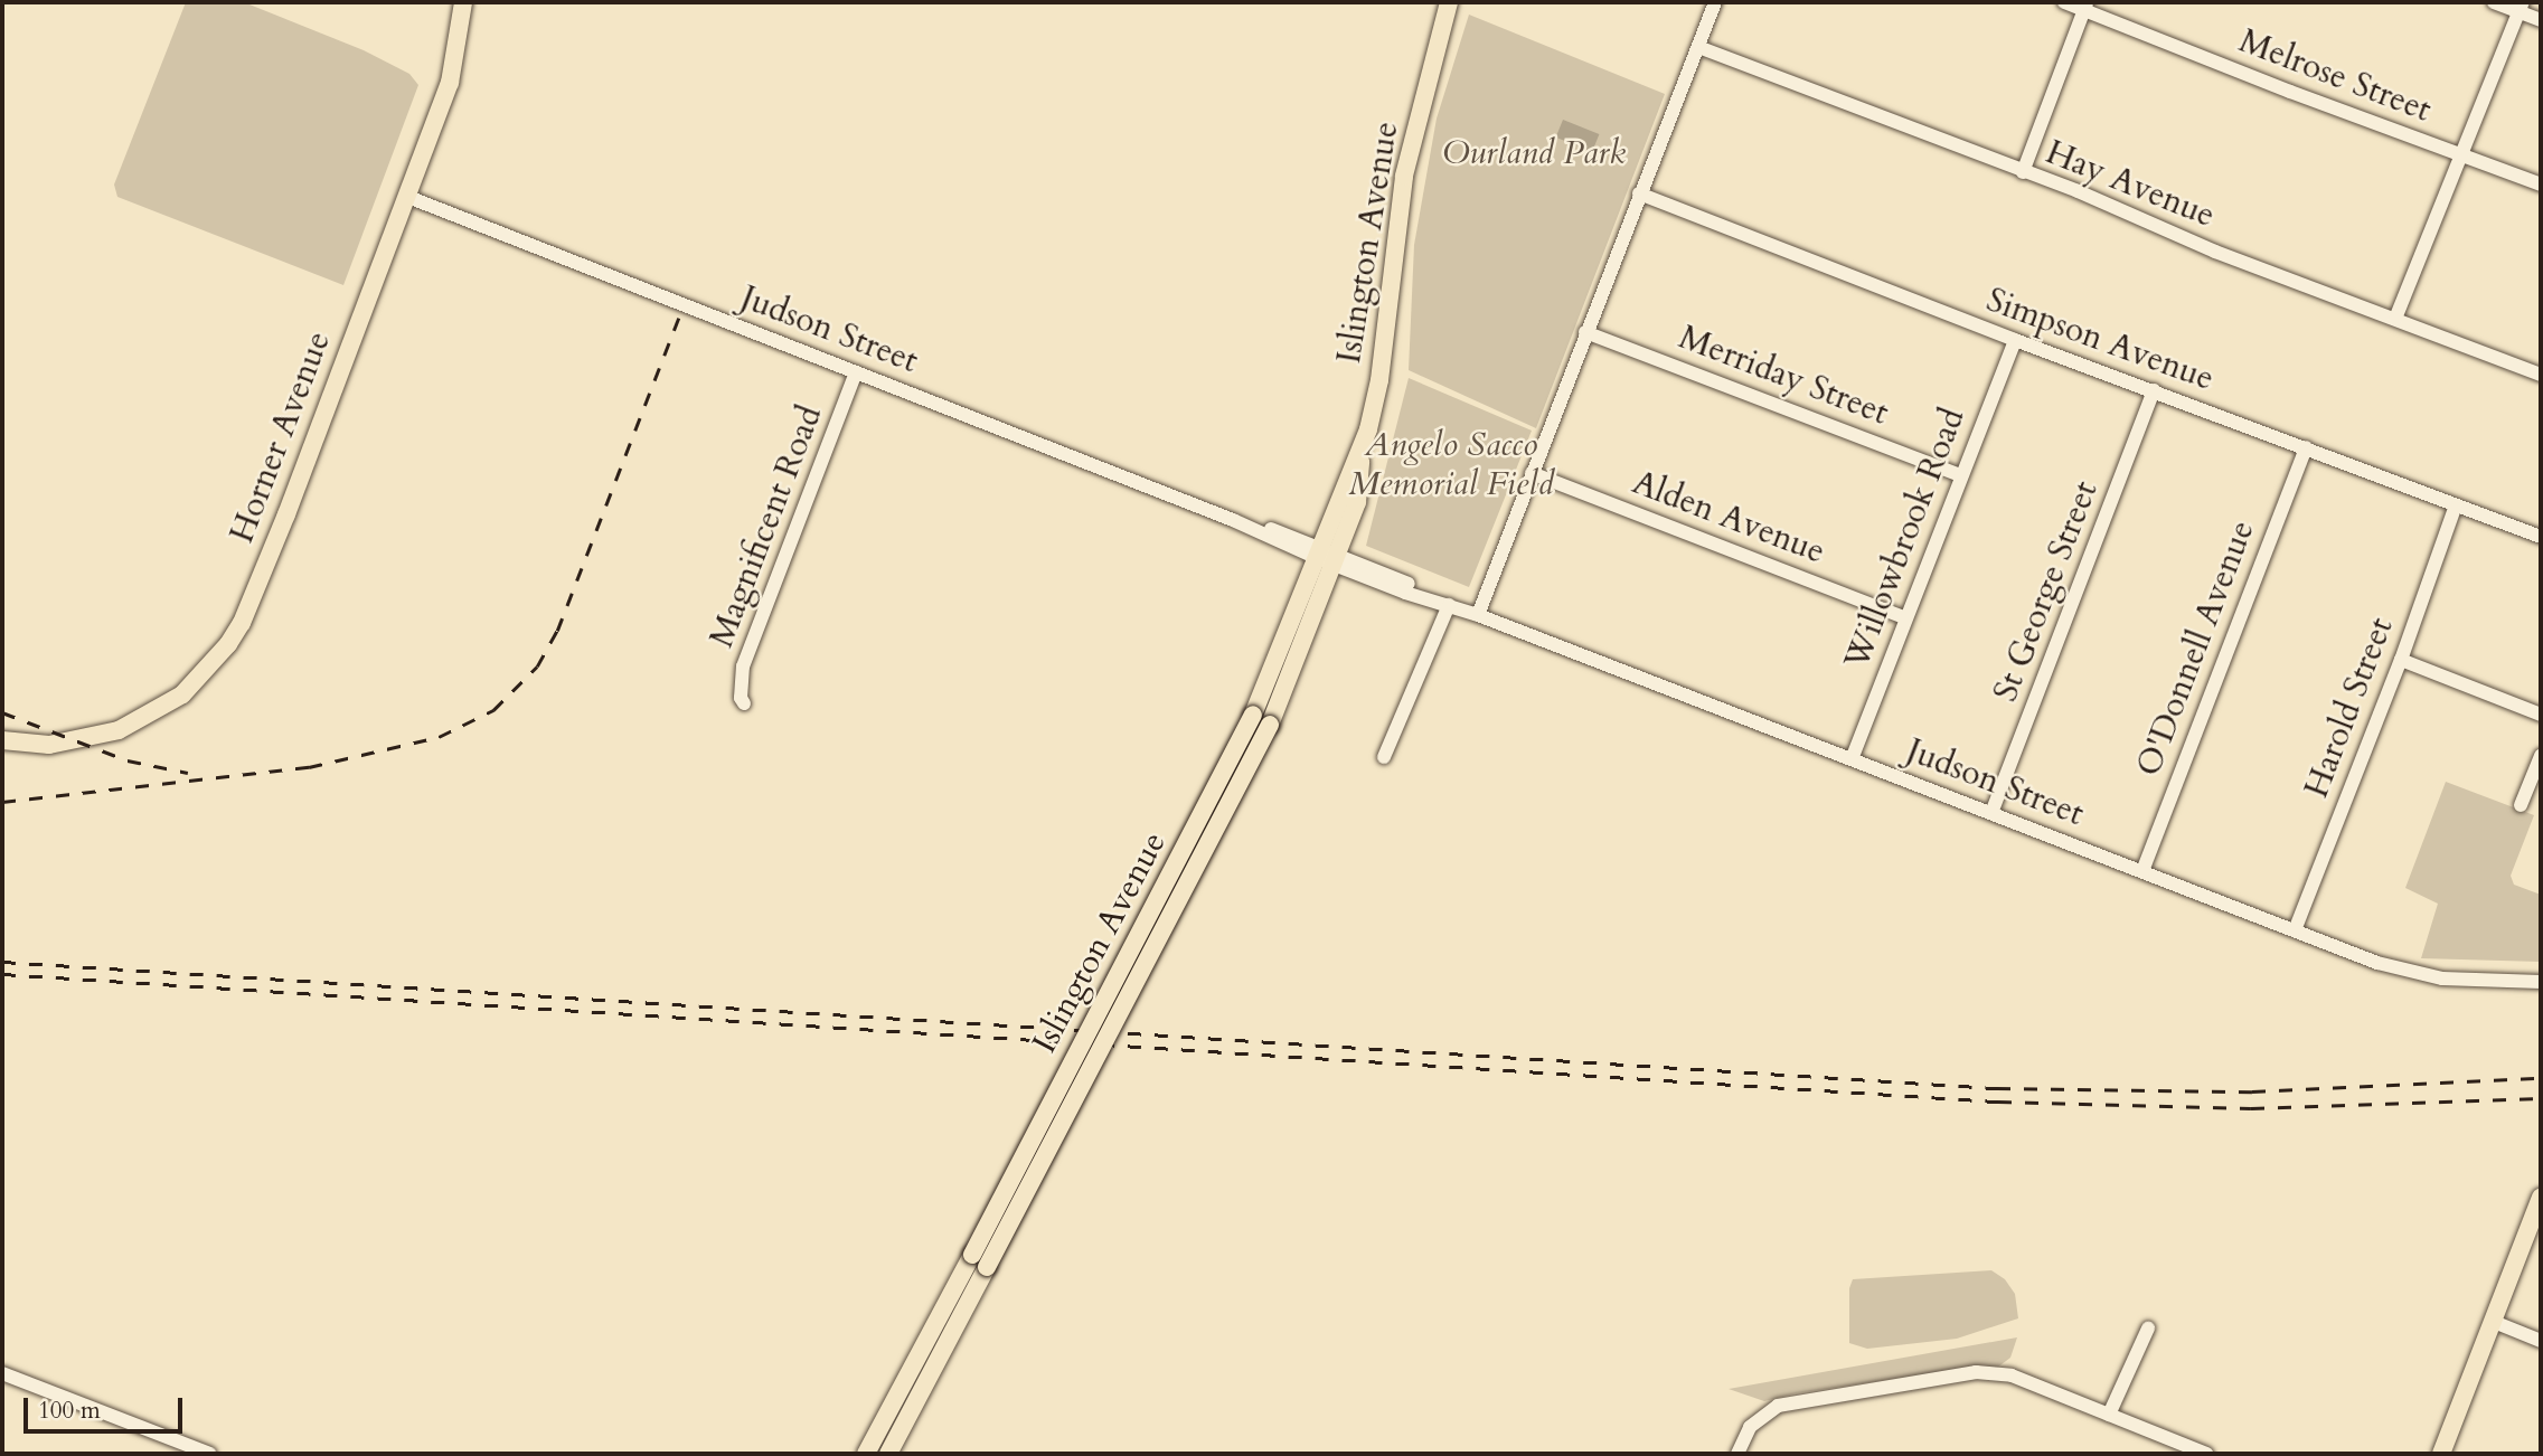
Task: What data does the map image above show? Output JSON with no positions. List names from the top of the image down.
{
  "streets": {
    "main road": ["Islington Avenue", "Horner Avenue"],
    "street": [
      "Melrose Street",
      "Hay Avenue",
      "Judson Street",
      "Simpson Avenue",
      "Merriday Street",
      "Alden Avenue",
      "Magnificent Road",
      "Willowbrook Road",
      "St George Street",
      "O'Donnell Avenue",
      "Harold Street"
    ]
  },
  "crossings": [
    ["Islington Avenue", "Judson Street"],
    ["Judson Street", "Horner Avenue"],
    ["Judson Street", "Magnificent Road"],
    ["Judson Street", "Willowbrook Road"],
    ["Judson Street", "St George Street"],
    ["Judson Street", "O'Donnell Avenue"],
    ["Judson Street", "Harold Street"],
    ["Simpson Avenue", "Willowbrook Road"],
    ["Simpson Avenue", "St George Street"],
    ["Simpson Avenue", "O'Donnell Avenue"],
    ["Simpson Avenue", "Harold Street"],
    ["Merriday Street", "Willowbrook Road"],
    ["Alden Avenue", "Willowbrook Road"]
  ],
  "parks": ["Ourland Park", "Angelo Sacco Memorial Field"],
  "scale_bar": "100 m"
}
